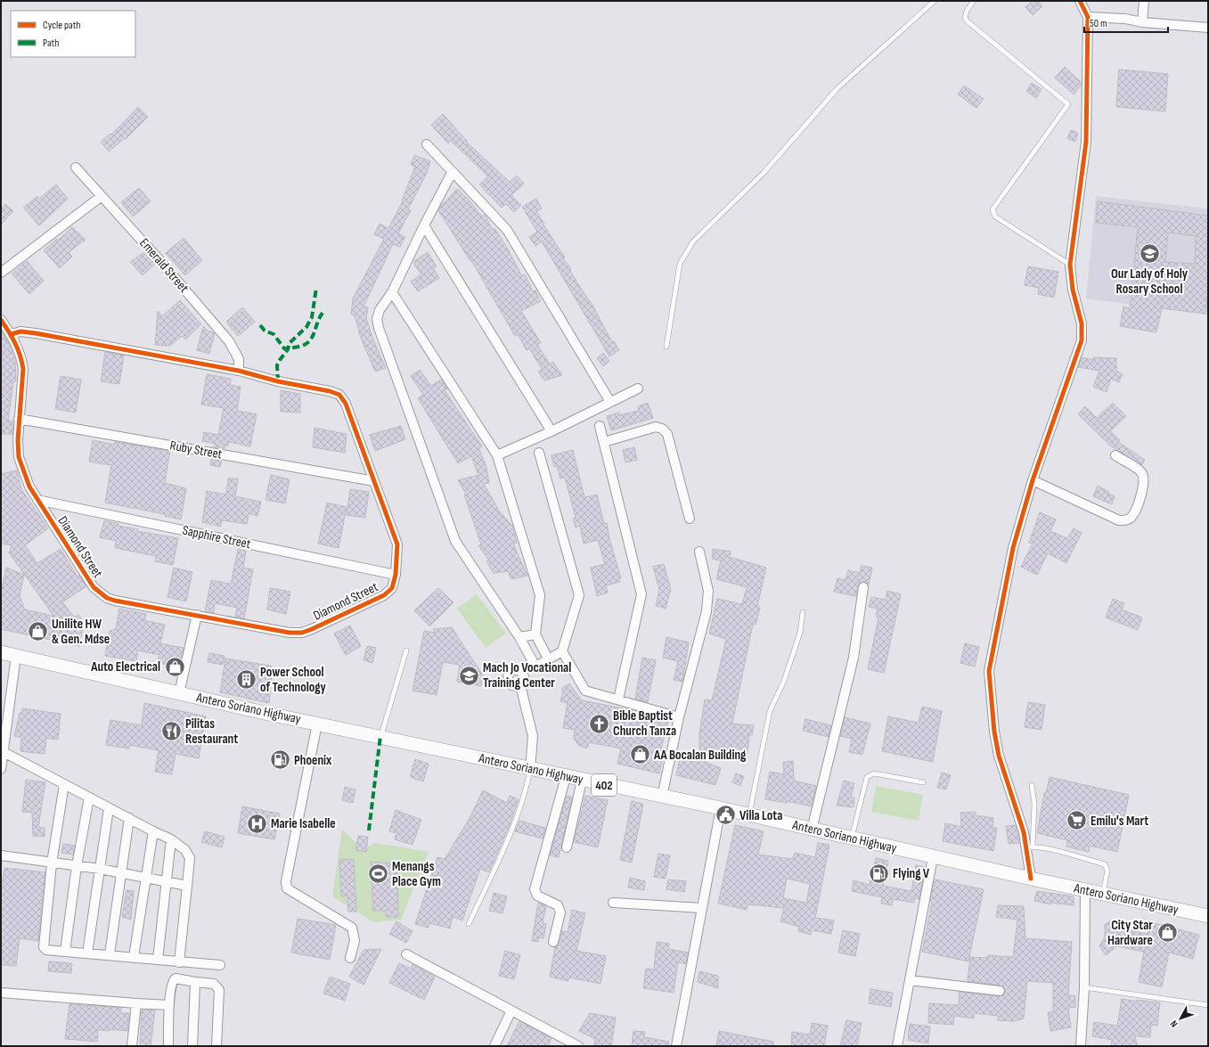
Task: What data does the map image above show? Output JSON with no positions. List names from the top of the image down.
{
  "streets": {
    "main road": ["Antero Soriano Highway", "402"],
    "street": [
      "Emerald Street",
      "Ruby Street",
      "Sapphire Street",
      "Diamond Street"
    ]
  },
  "crossings": [
    ["Emerald Street", "Diamond Street"],
    ["Ruby Street", "Diamond Street"],
    ["Sapphire Street", "Diamond Street"]
  ],
  "places": {
    "school or university": ["Our Lady of Holy Rosary School", "Mach Jo Vocational Training Center"],
    "shop": [
      "Unilite HW & Gen. Mdse",
      "Auto Electrical",
      "AA Bocalan Building",
      "City Star Hardware"
    ],
    "building": ["Power School of Technology"],
    "church": ["Bible Baptist Church Tanza"],
    "restaurant": ["Pilitas Restaurant"],
    "fuel station": ["Phoenix", "Flying V"],
    "public building": ["Villa Lota"],
    "supermarket": ["Emilu's Mart"],
    "hospital": ["Marie Isabelle"],
    "sports": ["Menangs Place Gym"]
  },
  "legend": ["Cycle path", "Path"],
  "scale_bar": "50 m",
  "north": "bottom left"
}
